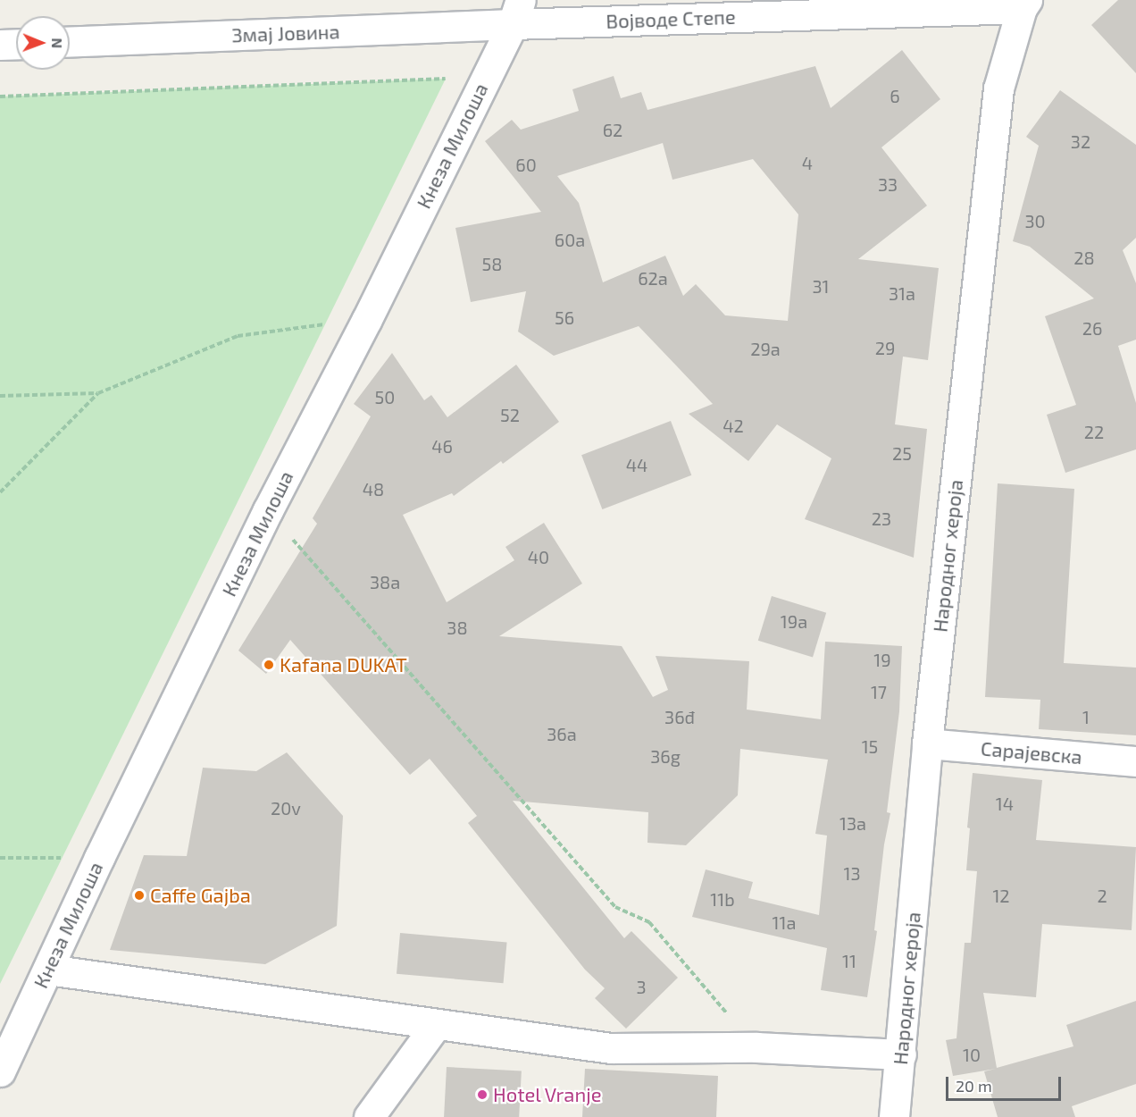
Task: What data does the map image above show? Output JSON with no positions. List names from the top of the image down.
{
  "streets": {
    "street": [
      "Војводе Степе",
      "Змај Јовина",
      "Кнеза Милоша",
      "Народног хероја",
      "Сарајевска"
    ]
  },
  "crossings": [
    ["Војводе Степе", "Змај Јовина"],
    ["Војводе Степе", "Кнеза Милоша"],
    ["Војводе Степе", "Народног хероја"],
    ["Змај Јовина", "Кнеза Милоша"],
    ["Народног хероја", "Сарајевска"]
  ],
  "places": ["Kafana DUKAT", "Caffe Gajba", "Hotel Vranje"],
  "house_numbers": [
    "6",
    "62",
    "32",
    "4",
    "60",
    "33",
    "30",
    "60a",
    "28",
    "58",
    "62a",
    "31",
    "31a",
    "56",
    "26",
    "29",
    "29a",
    "50",
    "52",
    "42",
    "22",
    "46",
    "25",
    "44",
    "48",
    "23",
    "40",
    "38a",
    "19a",
    "38",
    "19",
    "17",
    "36đ",
    "1",
    "36a",
    "15",
    "36g",
    "14",
    "20v",
    "13a",
    "13",
    "12",
    "2",
    "11b",
    "11a",
    "11",
    "3",
    "10"
  ],
  "scale_bar": "20 m",
  "north": "right"
}
